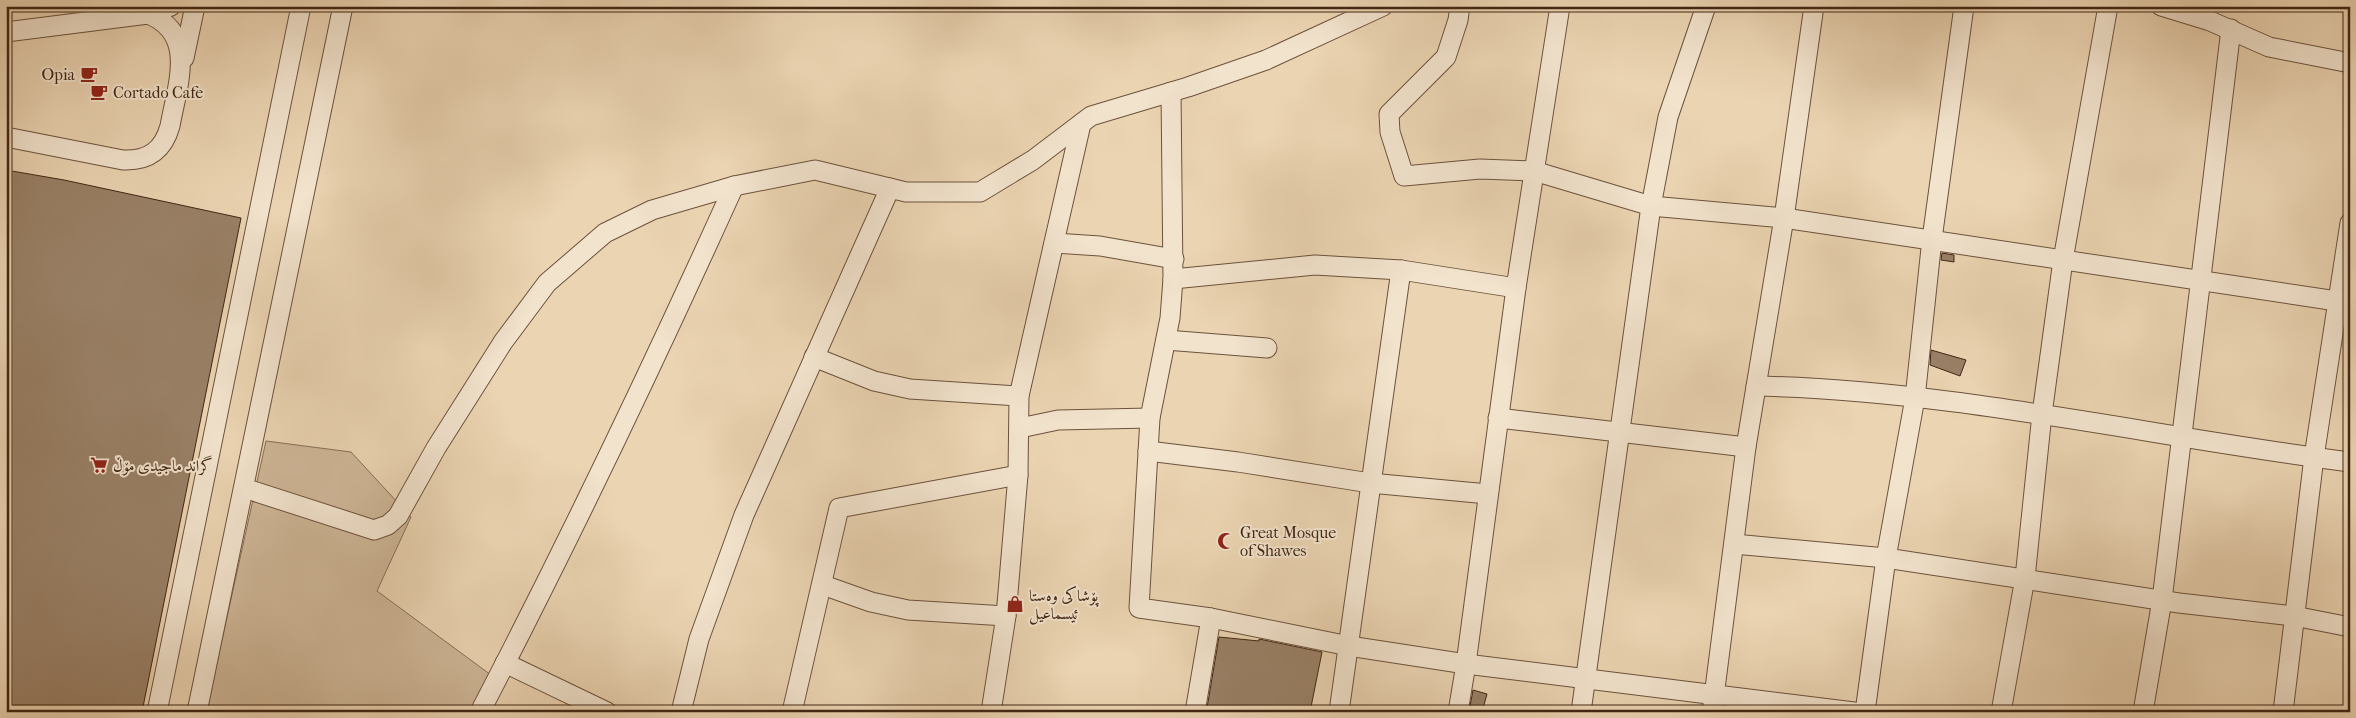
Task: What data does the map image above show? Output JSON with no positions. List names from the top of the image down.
{
  "places": {
    "cafe": ["Opia", "Cortado Cafe"],
    "supermarket": ["گراند ماجیدی مۆڵ"],
    "mosque": ["Great Mosque of Shawes"],
    "shop": ["پۆشاکی وەستا ئیسماعیل"]
  }
}
